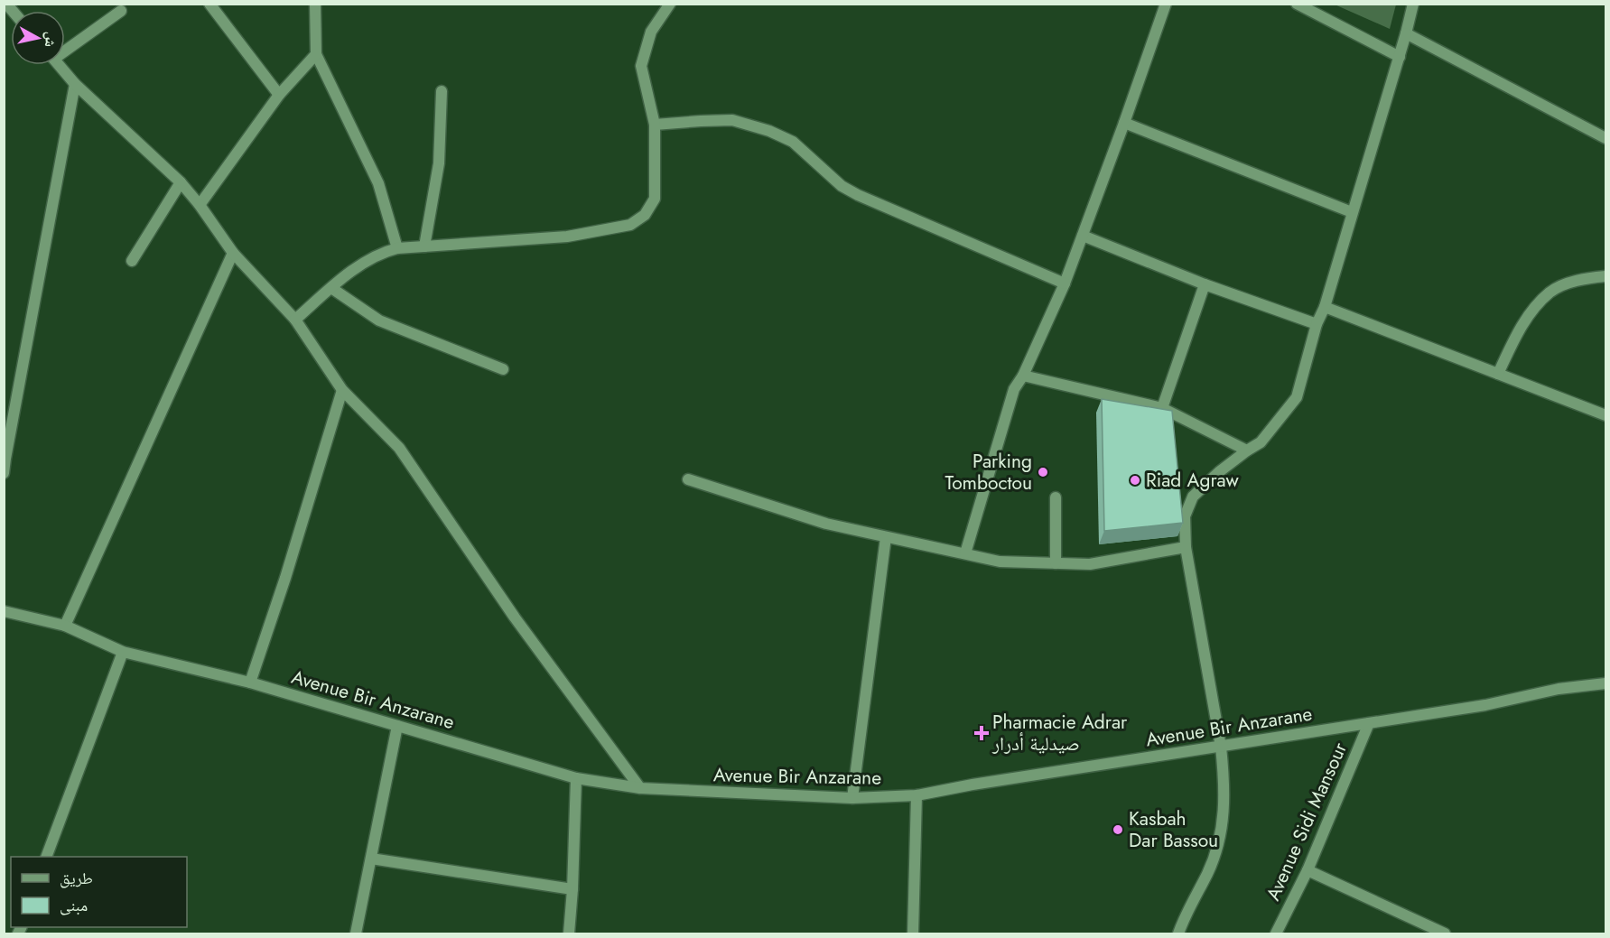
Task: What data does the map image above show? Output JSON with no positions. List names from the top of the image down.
{
  "streets": {
    "street": ["Avenue Bir Anzarane", "Avenue Sidi Mansour"]
  },
  "crossings": [
    ["Avenue Bir Anzarane", "Avenue Sidi Mansour"]
  ],
  "places": {
    "other": ["Parking Tomboctou", "Riad Agraw", "Kasbah Dar Bassou"],
    "health": ["Pharmacie Adrar صيدلية أدرار"]
  },
  "legend": ["طريق", "مبنى"],
  "north": "right"
}
